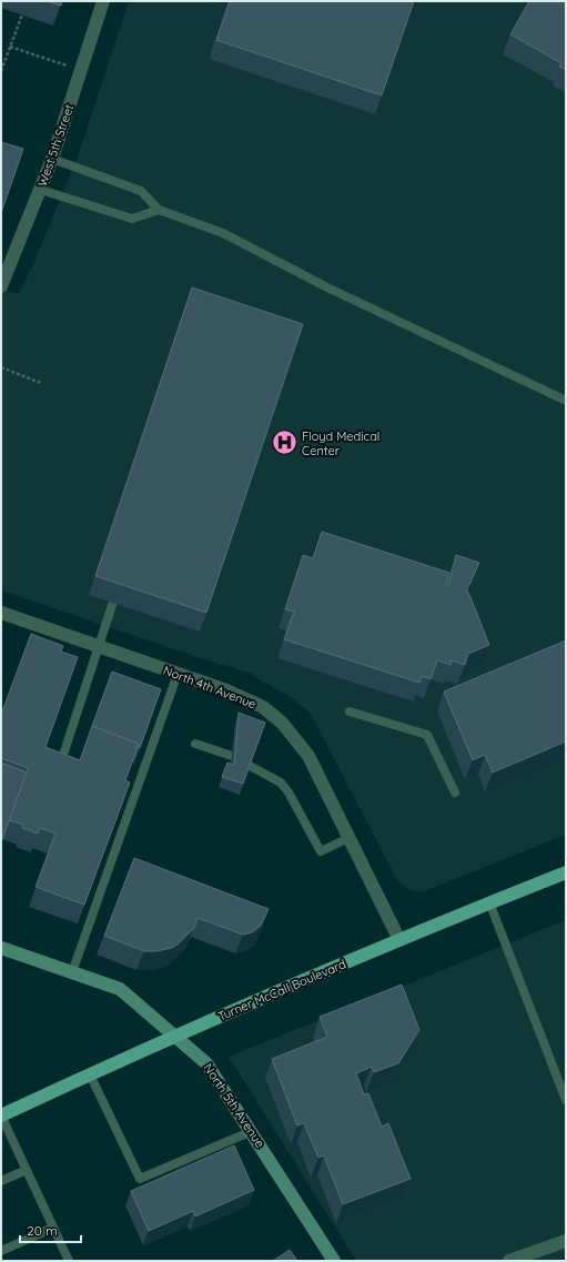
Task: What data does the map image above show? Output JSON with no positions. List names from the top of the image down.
{
  "streets": {
    "main road": ["Turner McCall Boulevard"],
    "street": ["West 5th Street", "North 4th Avenue", "North 5th Avenue"]
  },
  "crossings": [
    ["North 4th Avenue", "Turner McCall Boulevard"],
    ["Turner McCall Boulevard", "North 5th Avenue"]
  ],
  "places": {
    "hospital": ["Floyd Medical Center"]
  },
  "scale_bar": "20 m"
}
